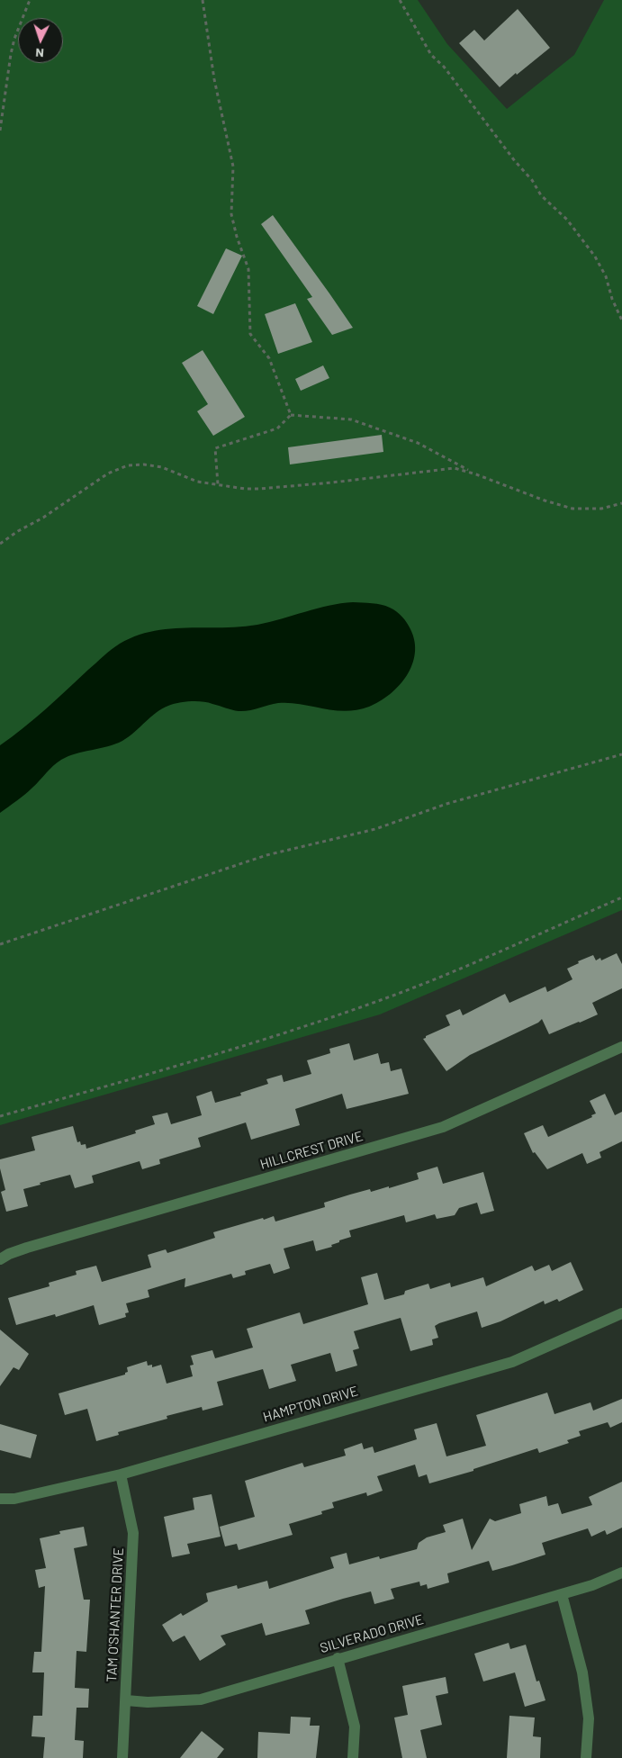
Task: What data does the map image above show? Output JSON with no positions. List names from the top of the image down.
{
  "streets": {
    "street": [
      "HILLCREST DRIVE",
      "HAMPTON DRIVE",
      "TAM O'SHANTER DRIVE",
      "SILVERADO DRIVE"
    ]
  },
  "crossings": [
    ["HAMPTON DRIVE", "TAM O'SHANTER DRIVE"],
    ["TAM O'SHANTER DRIVE", "SILVERADO DRIVE"]
  ],
  "north": "bottom"
}
